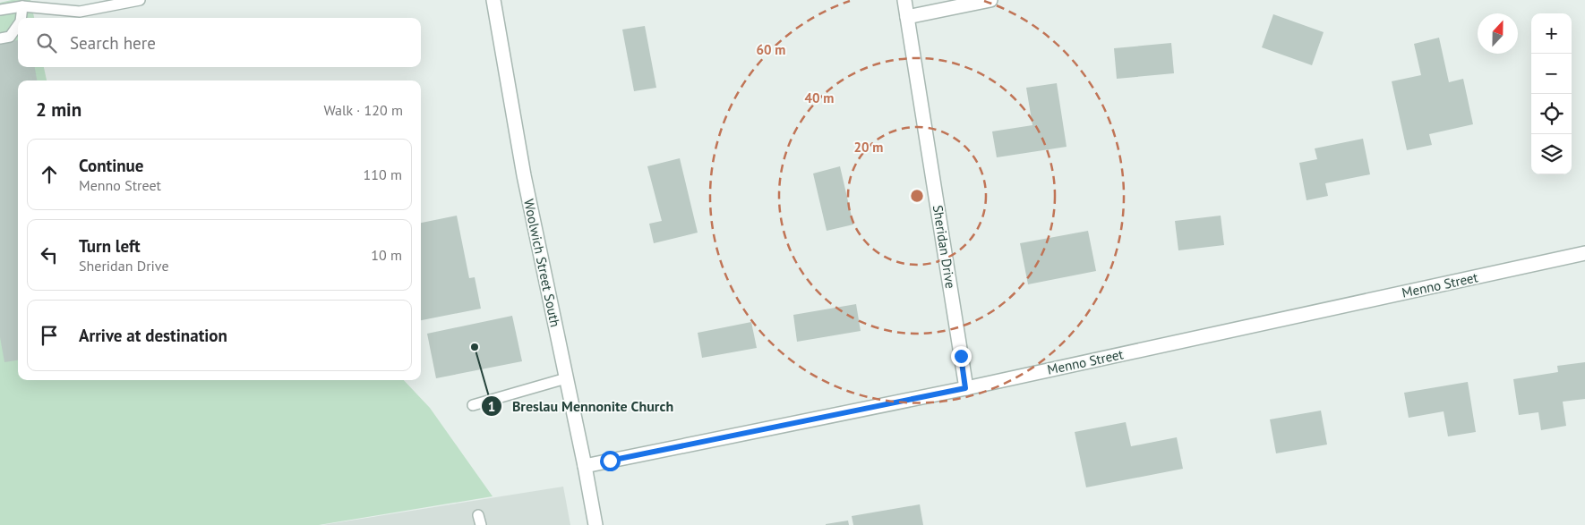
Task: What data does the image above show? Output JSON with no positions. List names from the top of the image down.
{
  "streets": {
    "street": ["Sheridan Drive", "Woolwich Street South", "Menno Street"]
  },
  "crossings": [
    ["Sheridan Drive", "Menno Street"],
    ["Woolwich Street South", "Menno Street"]
  ],
  "places": ["Breslau Mennonite Church"],
  "north": "top",
  "page": {
    "map_buttons": ["+", "−"],
    "search": "Search here",
    "heading": ["2 min", "Walk · 120 m"],
    "list": [
      ["Continue", "Menno Street", "110 m"],
      ["Turn left", "Sheridan Drive", "10 m"],
      "Arrive at destination"
    ]
  },
  "rings": ["60 m", "40 m", "20 m"]
}
